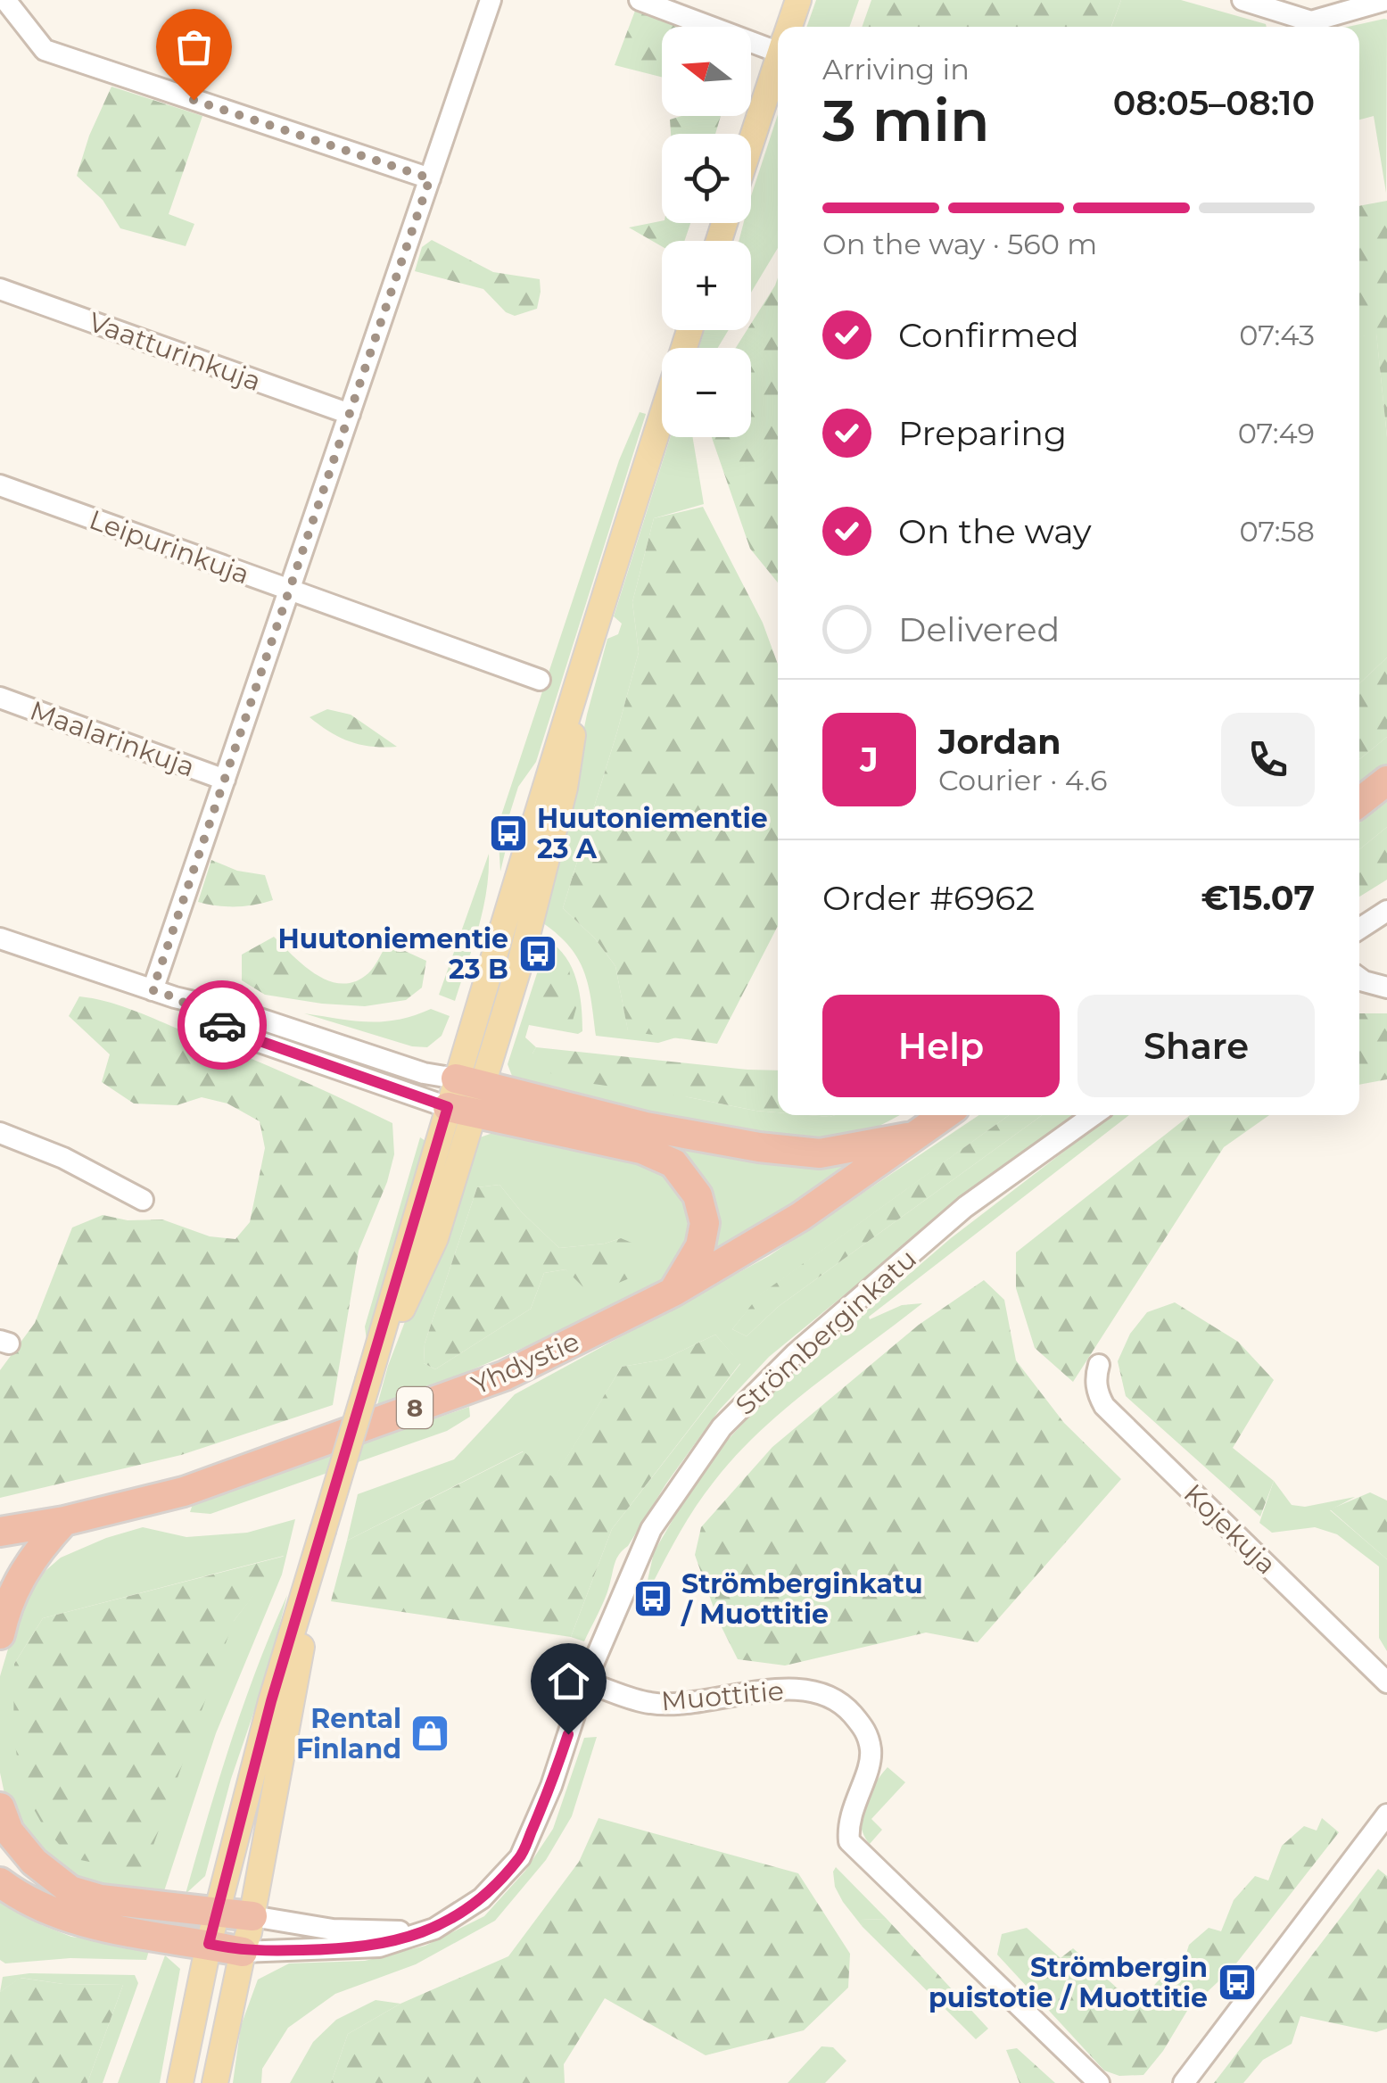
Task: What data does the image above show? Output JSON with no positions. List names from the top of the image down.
{
  "streets": {
    "highway": ["Yhdystie", "8"],
    "street": [
      "Vaatturinkuja",
      "Leipurinkuja",
      "Maalarinkuja",
      "Strömberginkatu",
      "Kojekuja",
      "Muottitie"
    ]
  },
  "crossings": [
    ["Strömberginkatu", "Muottitie"]
  ],
  "places": {
    "bus stop": [
      "Huutoniementie 23 A",
      "Huutoniementie 23 B",
      "Strömberginkatu / Muottitie",
      "Strömbergin puistotie / Muottitie"
    ],
    "shop": ["Rental Finland"]
  },
  "north": "left",
  "page": {
    "map_buttons": ["+", "−"],
    "heading": ["3 min", "Arriving in", "08:05–08:10"],
    "panel": [
      "Jordan",
      "Courier · 4.6",
      "Order #6962",
      "€15.07"
    ],
    "bar": "On the way · 560 m",
    "list": [
      ["Confirmed", "07:43"],
      ["Preparing", "07:49"],
      ["On the way", "07:58"],
      "Delivered"
    ],
    "round": "J",
    "buttons": ["Help", "Share"]
  }
}
